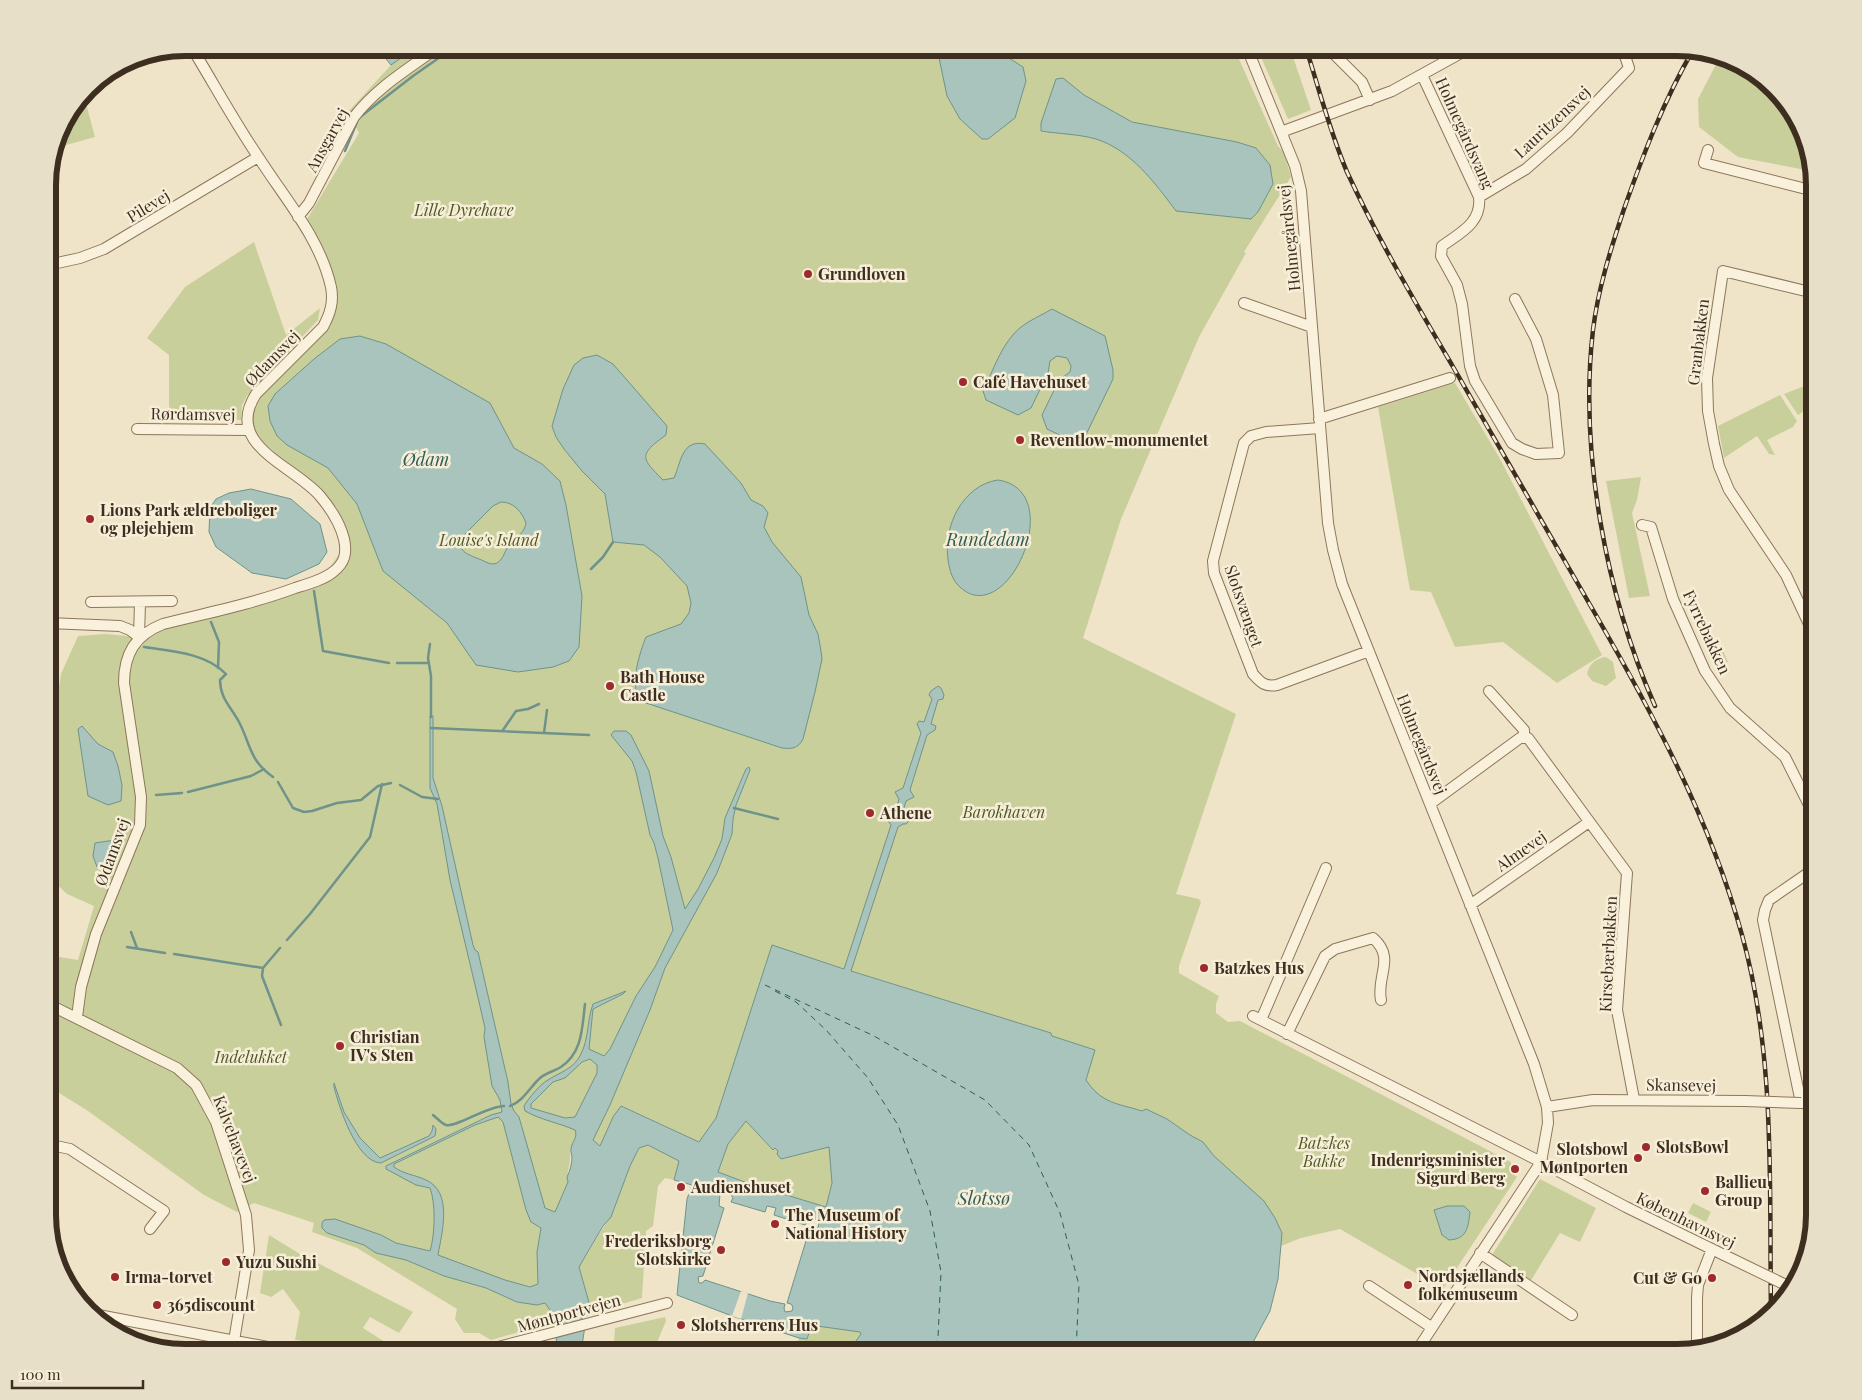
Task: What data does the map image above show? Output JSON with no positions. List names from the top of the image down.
{
  "streets": {
    "street": [
      "Lauritzensvej",
      "Holmegårdsvang",
      "Ansgarvej",
      "Pilevej",
      "Holmegårdsvej",
      "Granbakken",
      "Ødamsvej",
      "Rørdamsvej",
      "Slotsvænget",
      "Fyrrebakken",
      "Almevej",
      "Kirsebærbakken",
      "Skansevej",
      "Kalvehavevej",
      "Københavnsvej",
      "Møntportvejen"
    ]
  },
  "crossings": [
    ["Lauritzensvej", "Holmegårdsvang"],
    ["Ansgarvej", "Ødamsvej"],
    ["Pilevej", "Ødamsvej"],
    ["Holmegårdsvej", "Slotsvænget"],
    ["Holmegårdsvej", "Almevej"],
    ["Holmegårdsvej", "Skansevej"],
    ["Holmegårdsvej", "Københavnsvej"],
    ["Ødamsvej", "Rørdamsvej"],
    ["Ødamsvej", "Kalvehavevej"],
    ["Almevej", "Kirsebærbakken"],
    ["Kirsebærbakken", "Skansevej"]
  ],
  "water": ["Ødam", "Rundedam", "Slotssø"],
  "parks": [
    "Lille Dyrehave",
    "Louise's Island",
    "Barokhaven",
    "Indelukket",
    "Batzkes Bakke"
  ],
  "places": [
    "Grundloven",
    "Café Havehuset",
    "Reventlow-monumentet",
    "Lions Park ældreboliger og plejehjem",
    "Bath House Castle",
    "Athene",
    "Batzkes Hus",
    "Christian IV's Sten",
    "SlotsBowl",
    "Slotsbowl Møntporten",
    "Indenrigsminister Sigurd Berg",
    "Audienshuset",
    "Ballieu Group",
    "The Museum of National History",
    "Frederiksborg Slotskirke",
    "Yuzu Sushi",
    "Irma-torvet",
    "Cut & Go",
    "Nordsjællands folkemuseum",
    "365discount",
    "Slotsherrens Hus"
  ],
  "scale_bar": "100 m"
}
